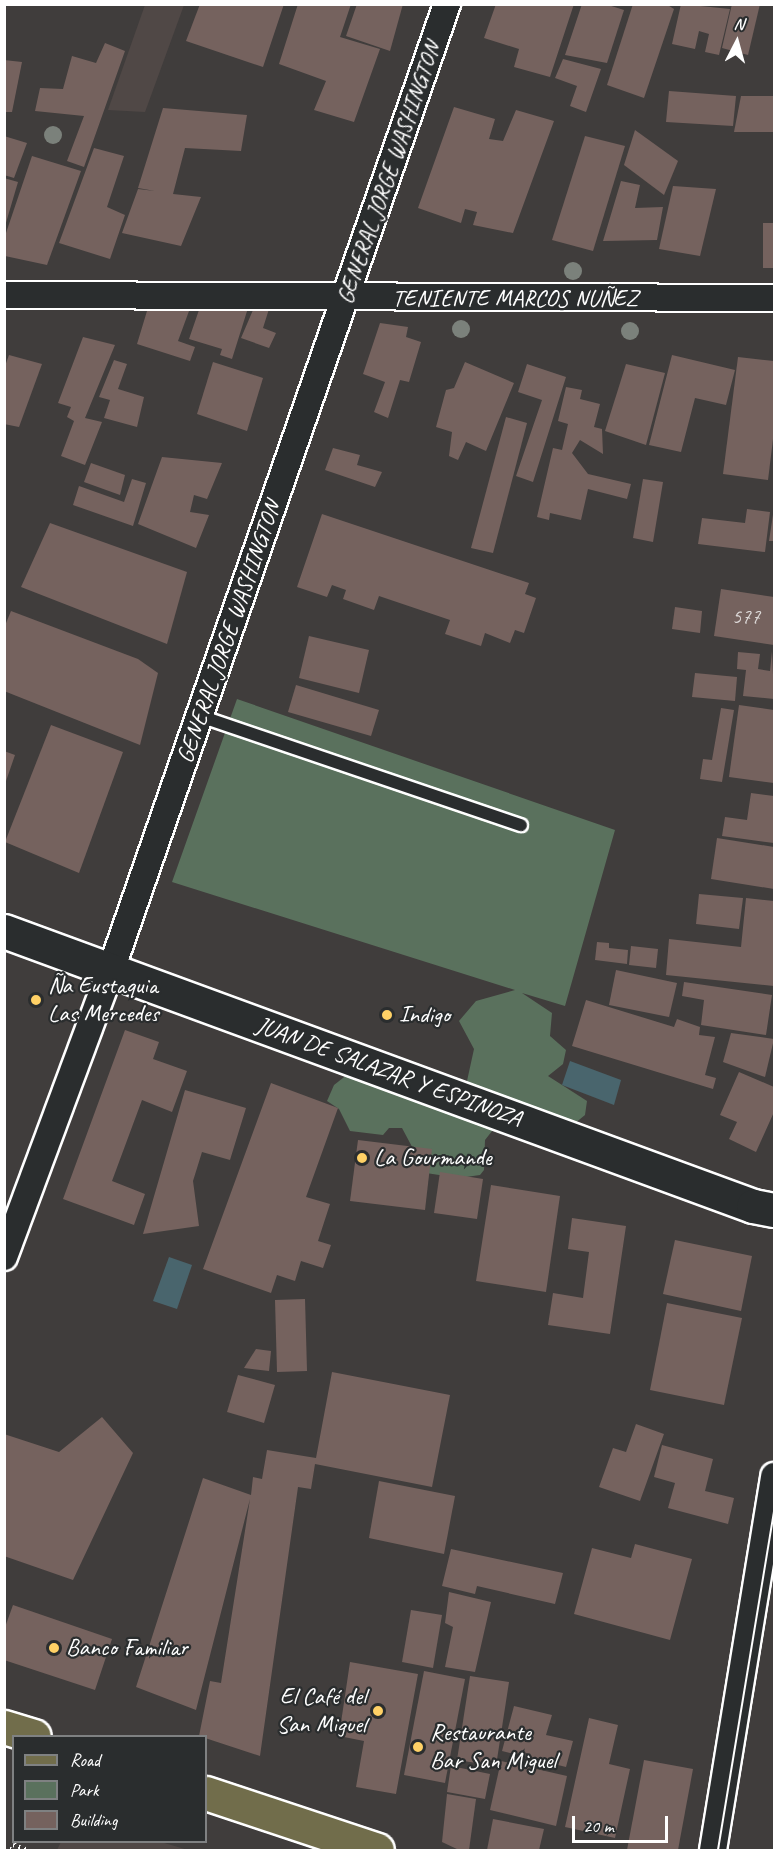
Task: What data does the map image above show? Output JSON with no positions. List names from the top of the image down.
{
  "streets": {
    "street": ["GENERAL JORGE WASHINGTON", "TENIENTE MARCOS NUÑEZ", "JUAN DE SALAZAR Y ESPINOZA"]
  },
  "crossings": [
    ["GENERAL JORGE WASHINGTON", "TENIENTE MARCOS NUÑEZ"],
    ["GENERAL JORGE WASHINGTON", "JUAN DE SALAZAR Y ESPINOZA"]
  ],
  "places": [
    "Ña Eustaquia Las Mercedes",
    "Indigo",
    "La Gourmande",
    "Banco Familiar",
    "El Café del San Miguel",
    "Restaurante Bar San Miguel"
  ],
  "house_numbers": ["577"],
  "legend": ["Road", "Park", "Building"],
  "scale_bar": "20 m",
  "north": "top"
}
